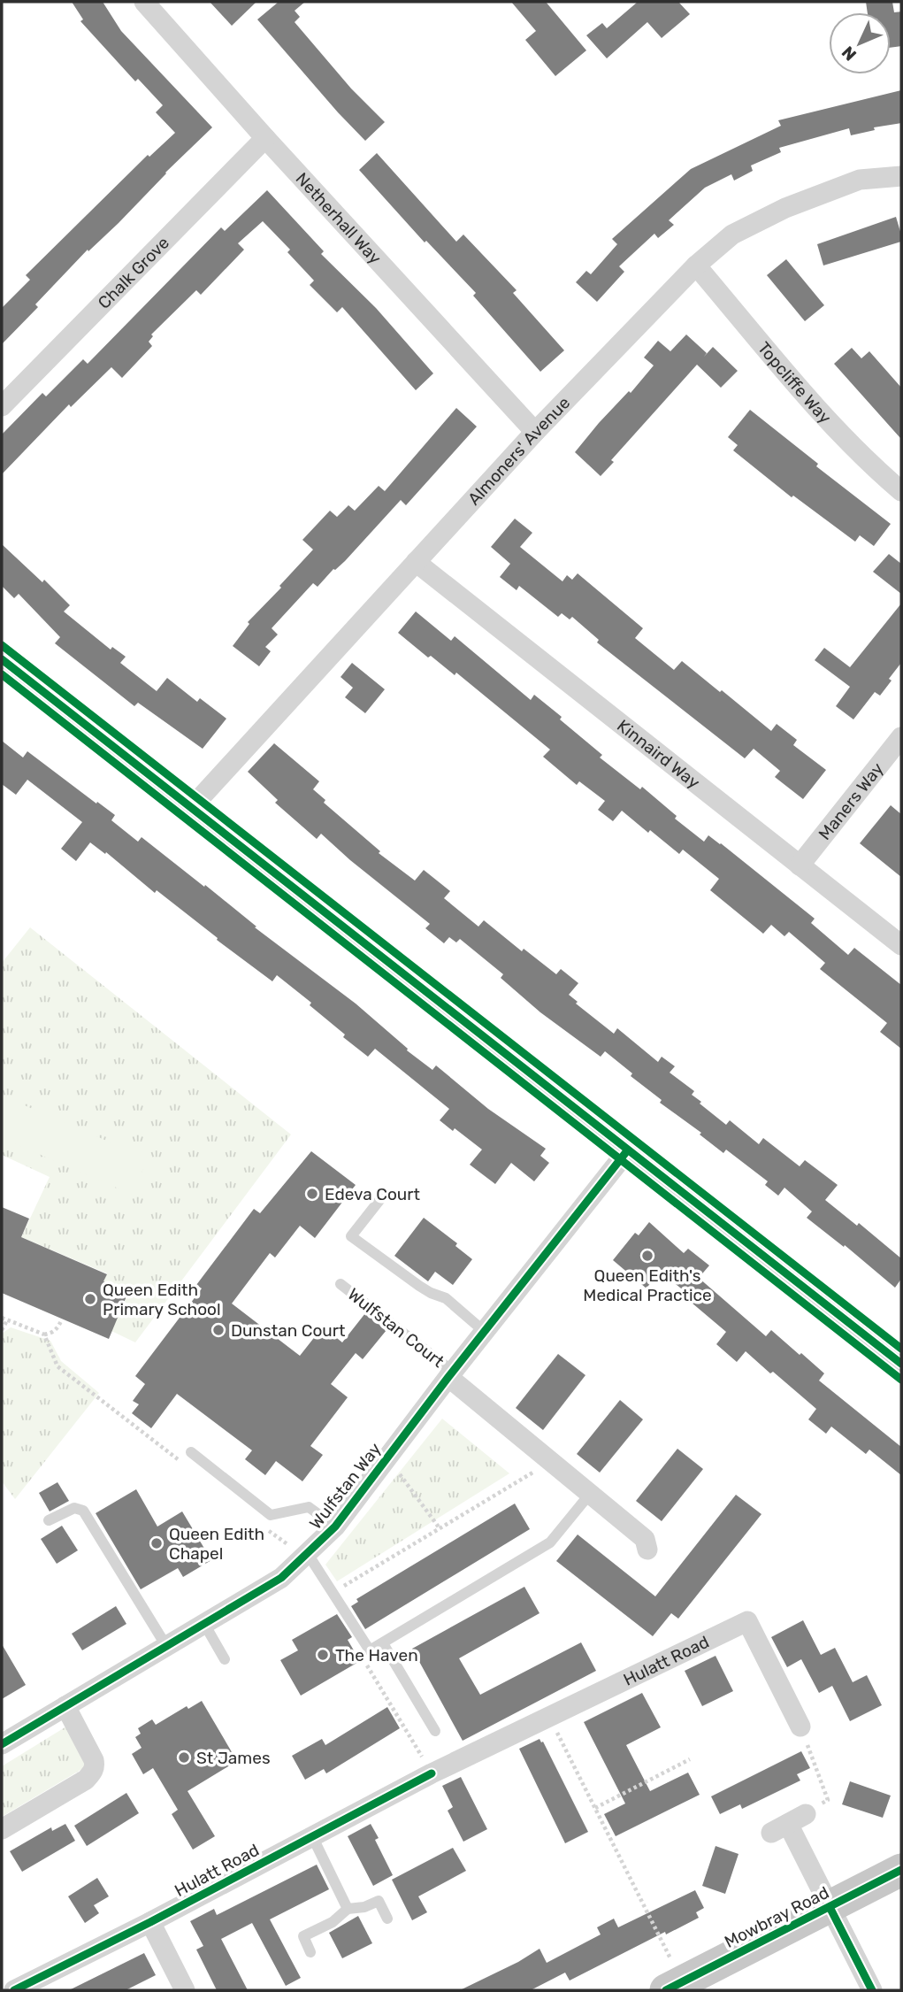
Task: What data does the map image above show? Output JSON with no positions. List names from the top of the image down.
{
  "streets": {
    "main road": ["Mowbray Road"],
    "street": [
      "Netherhall Way",
      "Chalk Grove",
      "Topcliffe Way",
      "Almoners' Avenue",
      "Kinnaird Way",
      "Maners Way",
      "Wulfstan Way",
      "Hulatt Road"
    ],
    "lane": ["Wulfstan Court"]
  },
  "crossings": [
    ["Netherhall Way", "Chalk Grove"],
    ["Netherhall Way", "Almoners' Avenue"],
    ["Topcliffe Way", "Almoners' Avenue"],
    ["Almoners' Avenue", "Kinnaird Way"],
    ["Kinnaird Way", "Maners Way"],
    ["Wulfstan Court", "Wulfstan Way"]
  ],
  "places": [
    "Edeva Court",
    "Queen Edith's Medical Practice",
    "Queen Edith Primary School",
    "Dunstan Court",
    "Queen Edith Chapel",
    "The Haven",
    "St James"
  ],
  "north": "bottom left"
}
